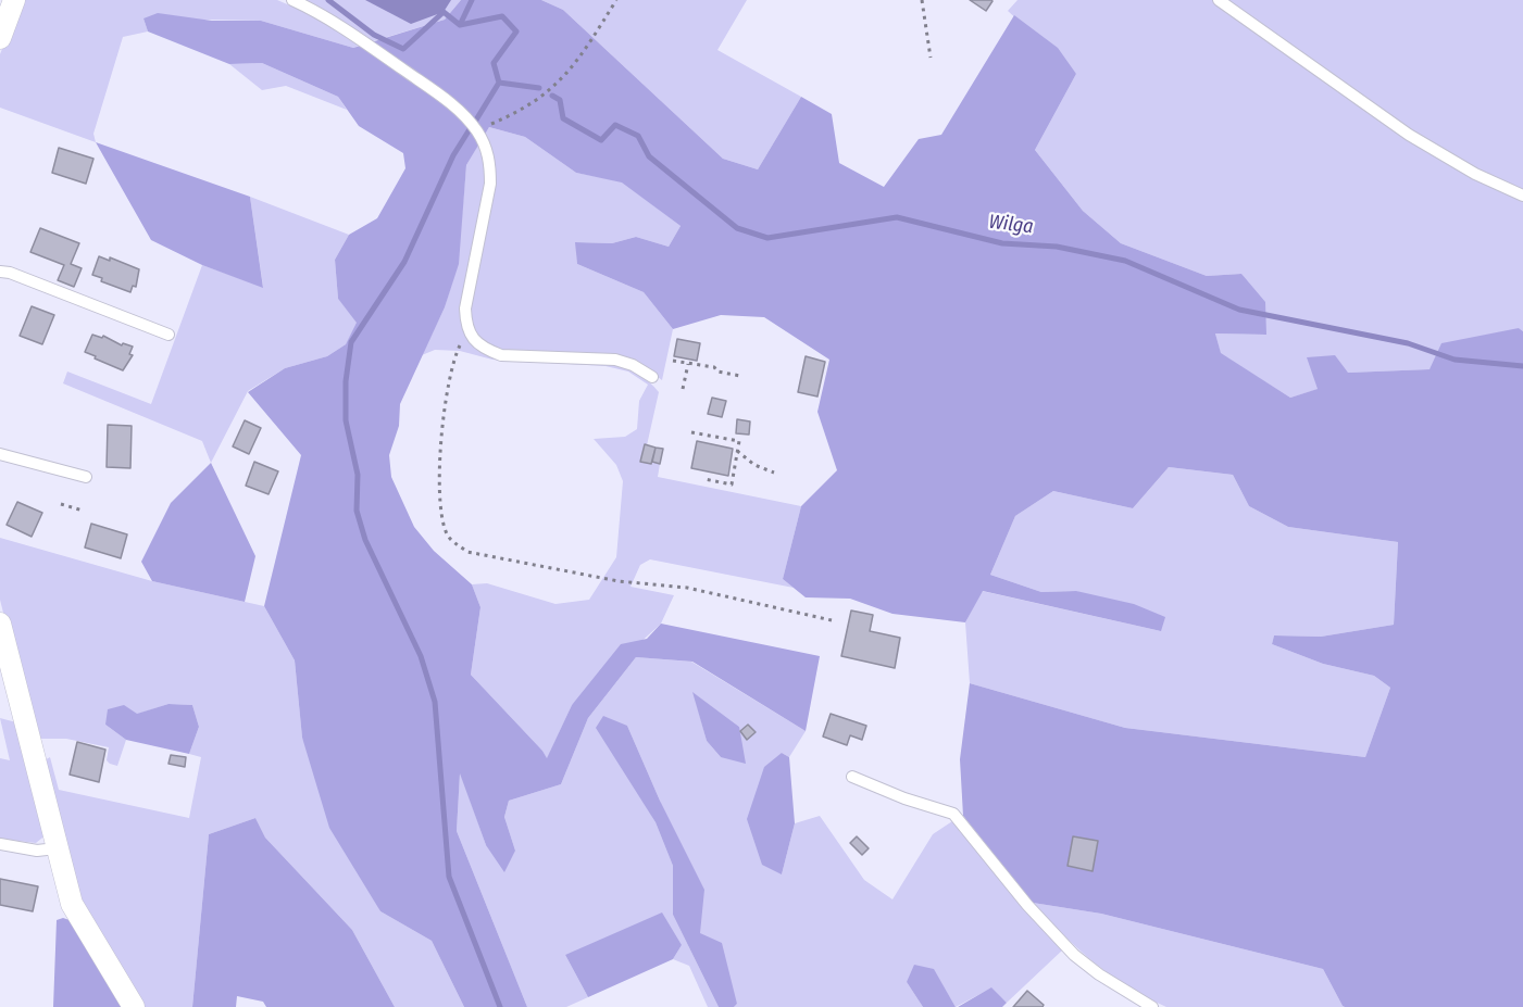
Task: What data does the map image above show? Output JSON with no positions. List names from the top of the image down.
{
  "water": ["Wilga"]
}
